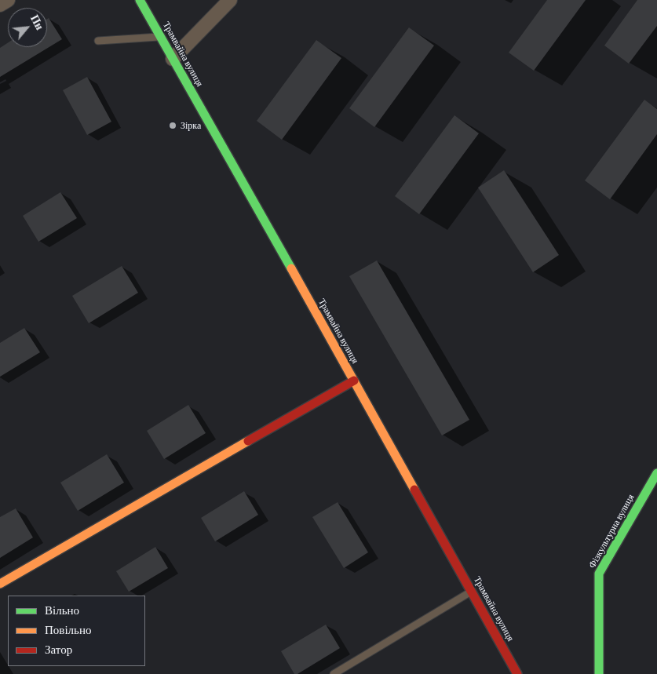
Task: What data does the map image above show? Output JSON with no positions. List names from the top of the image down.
{
  "streets": {
    "street": ["Трамвайна вулиця", "Фiзкультурна вулиця"]
  },
  "places": ["Зірка"],
  "legend": ["Вільно", "Повільно", "Затор"],
  "north": "top right"
}
